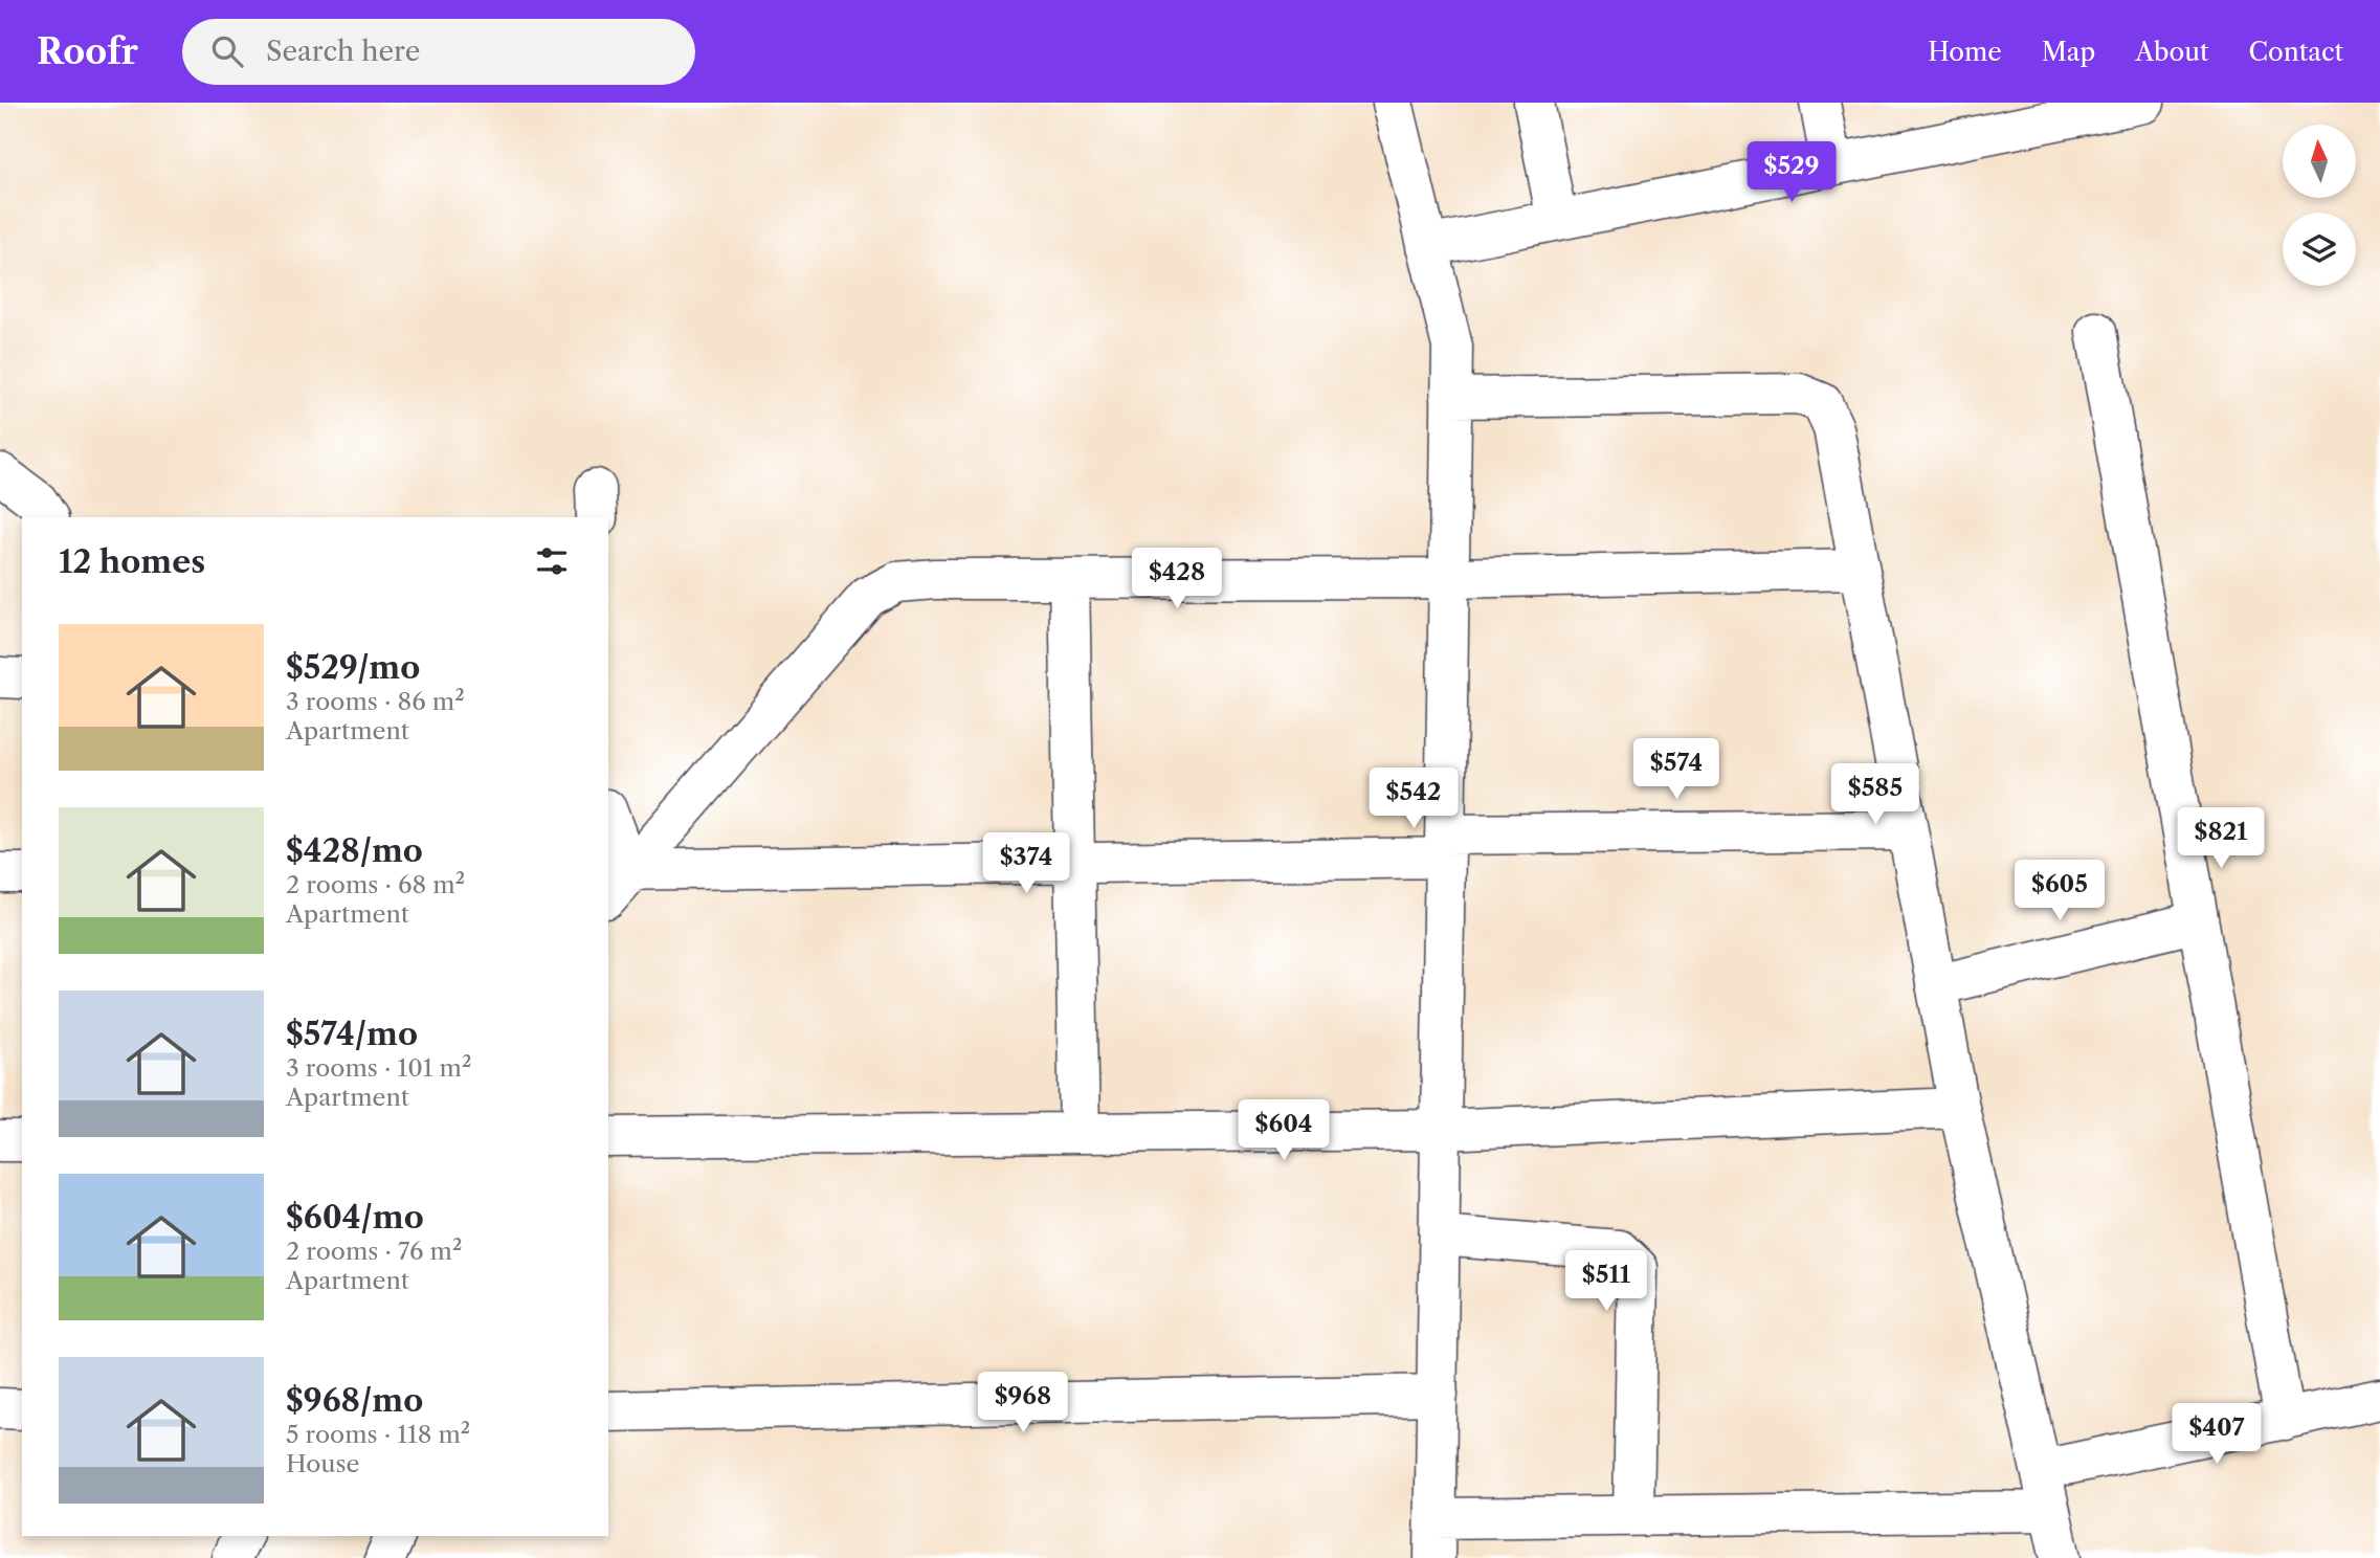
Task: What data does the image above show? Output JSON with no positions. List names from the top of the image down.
{
  "north": "top",
  "page": {
    "header": "Roofr",
    "search": "Search here",
    "nav": [
      "Home",
      "Map",
      "About",
      "Contact"
    ],
    "price": [
      "$529",
      "$428",
      "$574",
      "$585",
      "$542",
      "$821",
      "$374",
      "$605",
      "$604",
      "$511",
      "$968",
      "$407"
    ],
    "heading": "12 homes",
    "list": [
      {
        "name": "$529/mo",
        "note": "3 rooms · 86 m² · Apartment"
      },
      {
        "name": "$428/mo",
        "note": "2 rooms · 68 m² · Apartment"
      },
      {
        "name": "$574/mo",
        "note": "3 rooms · 101 m² · Apartment"
      },
      {
        "name": "$604/mo",
        "note": "2 rooms · 76 m² · Apartment"
      },
      {
        "name": "$968/mo",
        "note": "5 rooms · 118 m² · House"
      }
    ]
  }
}
